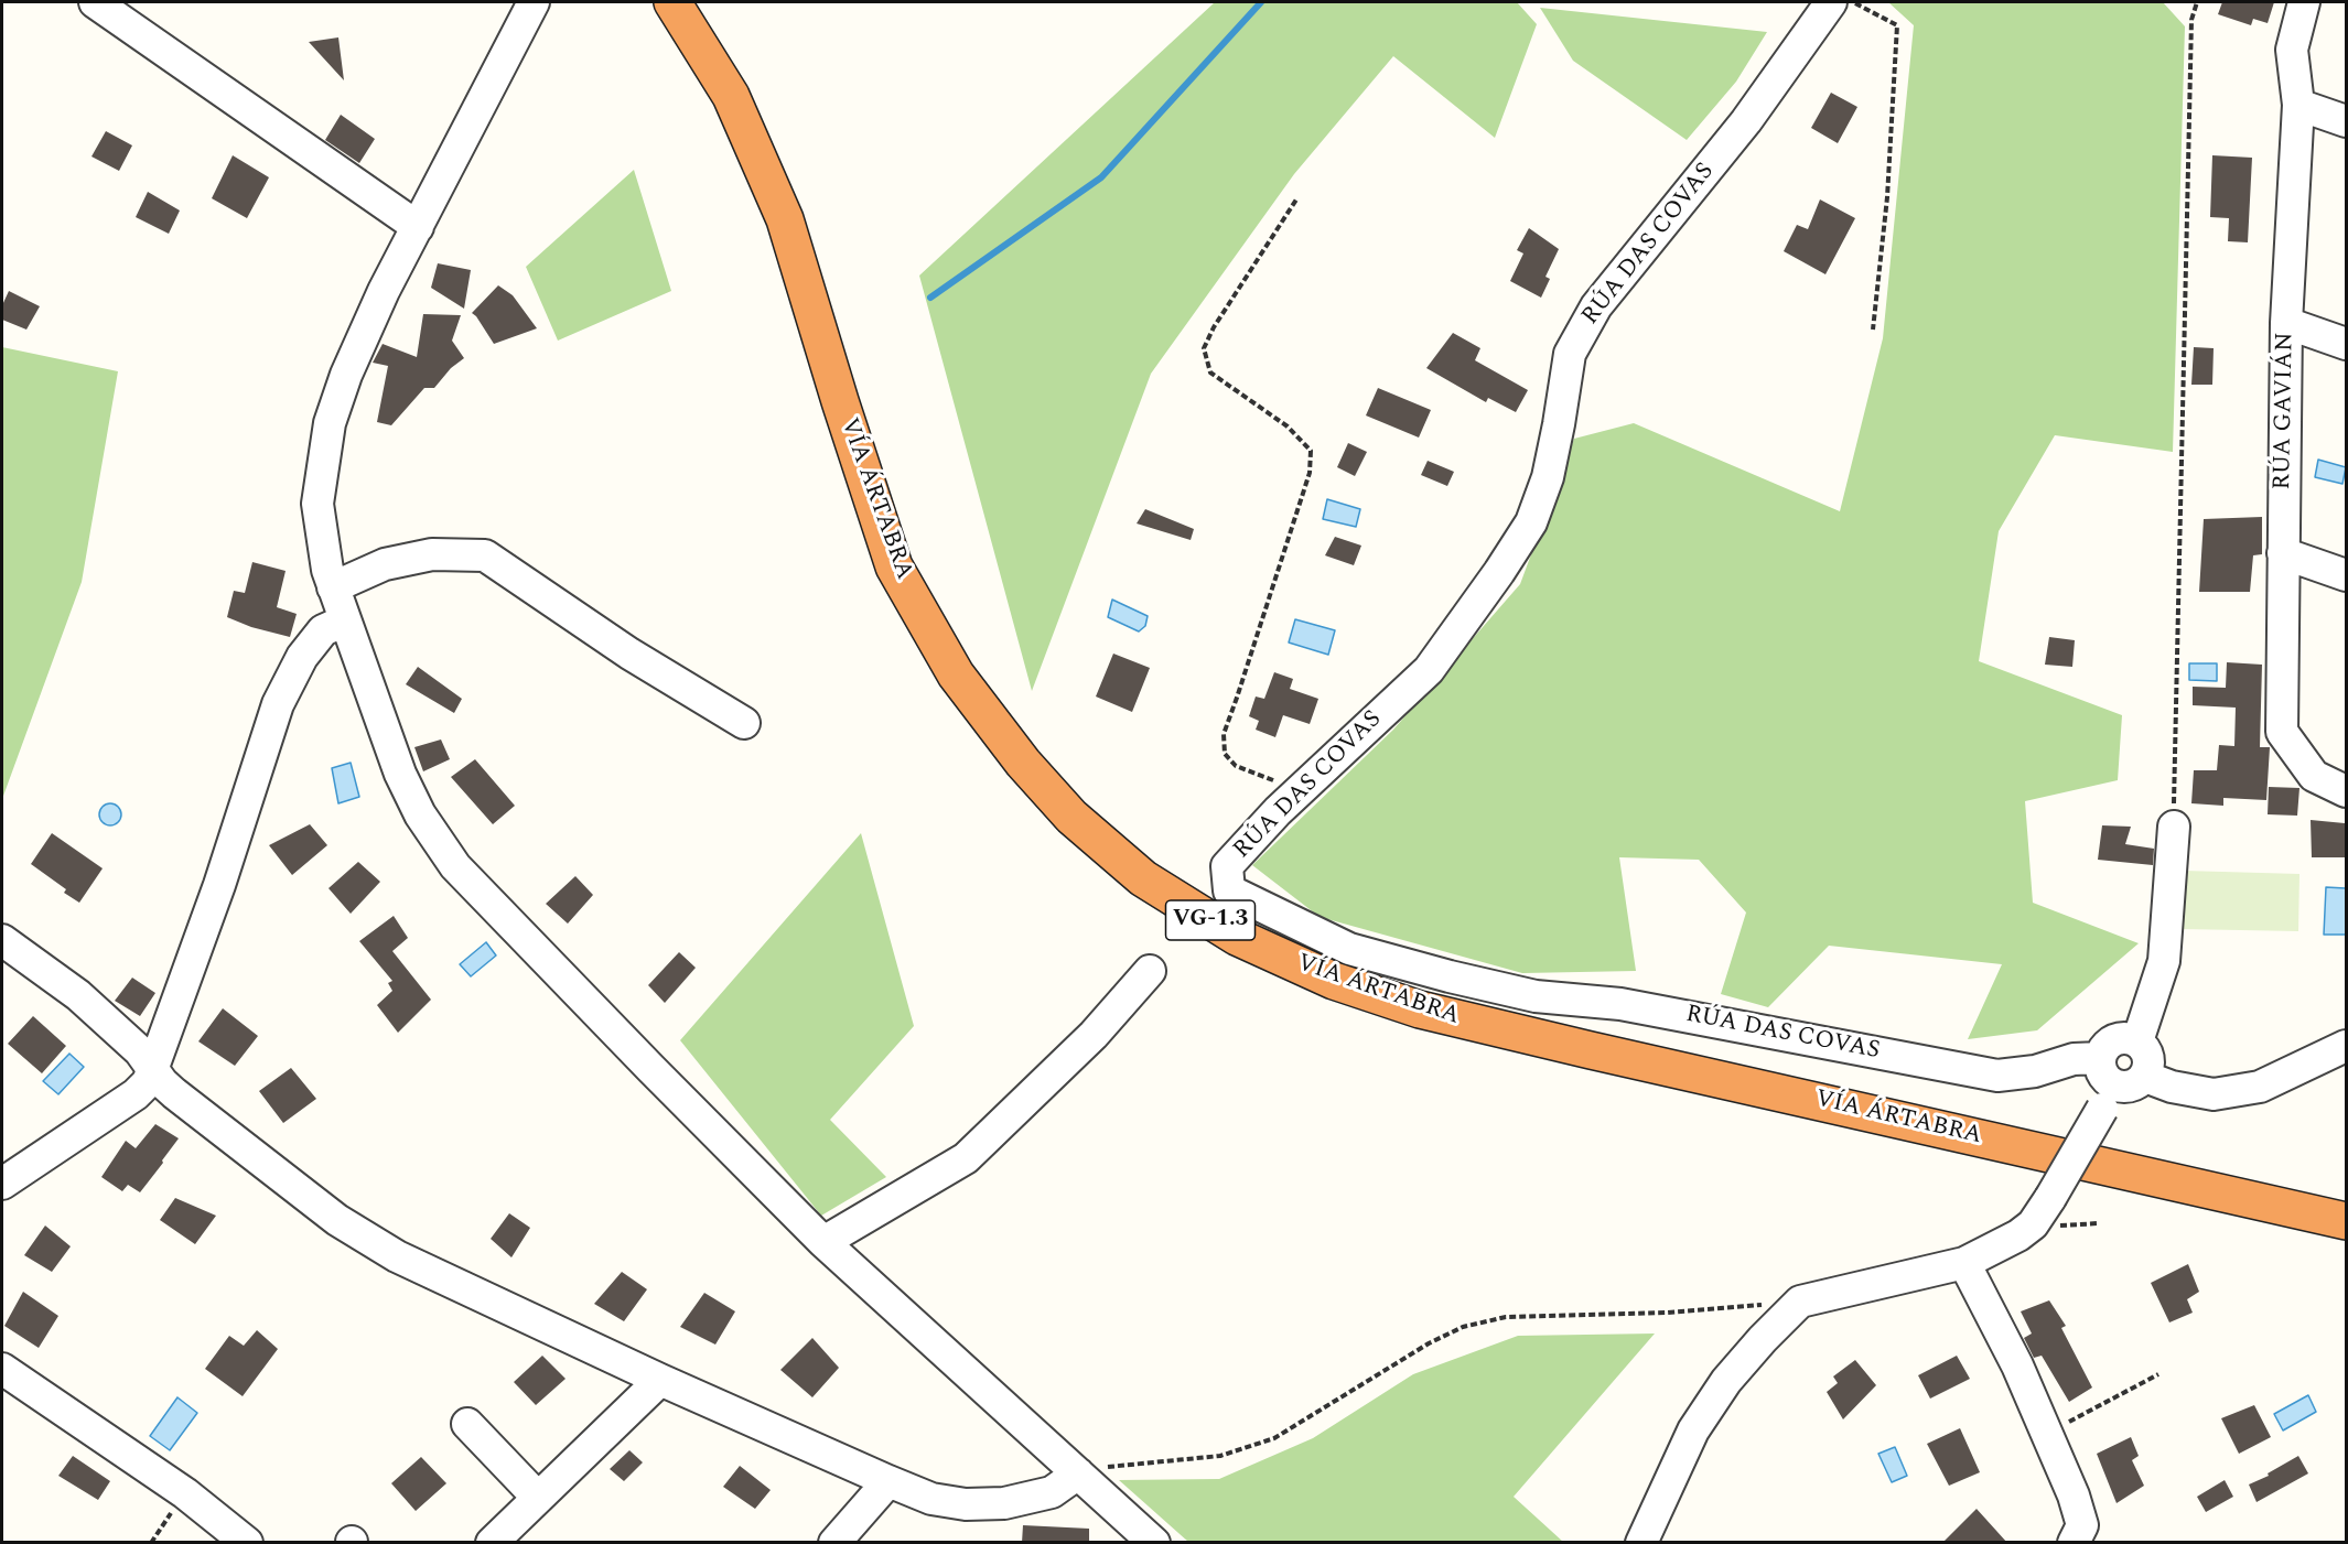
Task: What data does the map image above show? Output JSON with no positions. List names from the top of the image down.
{
  "streets": {
    "highway": ["VÍA ÁRTABRA", "VG-1.3"],
    "street": ["RÚA DAS COVAS", "RÚA GAVIÁN"]
  }
}
